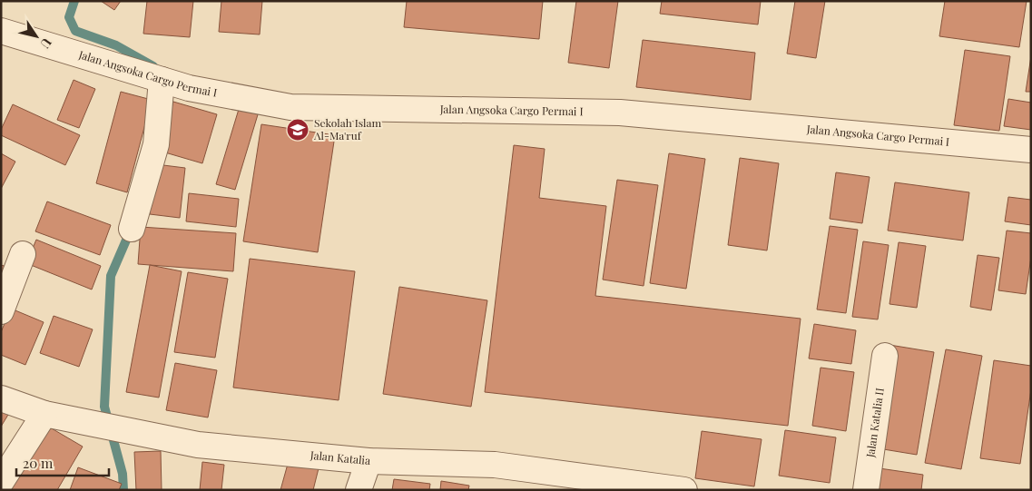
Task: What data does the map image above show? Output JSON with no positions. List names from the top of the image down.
{
  "streets": {
    "street": ["Jalan Angsoka Cargo Permai I", "Jalan Katalia II", "Jalan Katalia"]
  },
  "places": {
    "school or university": ["Sekolah Islam Al-Ma'ruf"]
  },
  "scale_bar": "20 m",
  "north": "bottom right"
}
